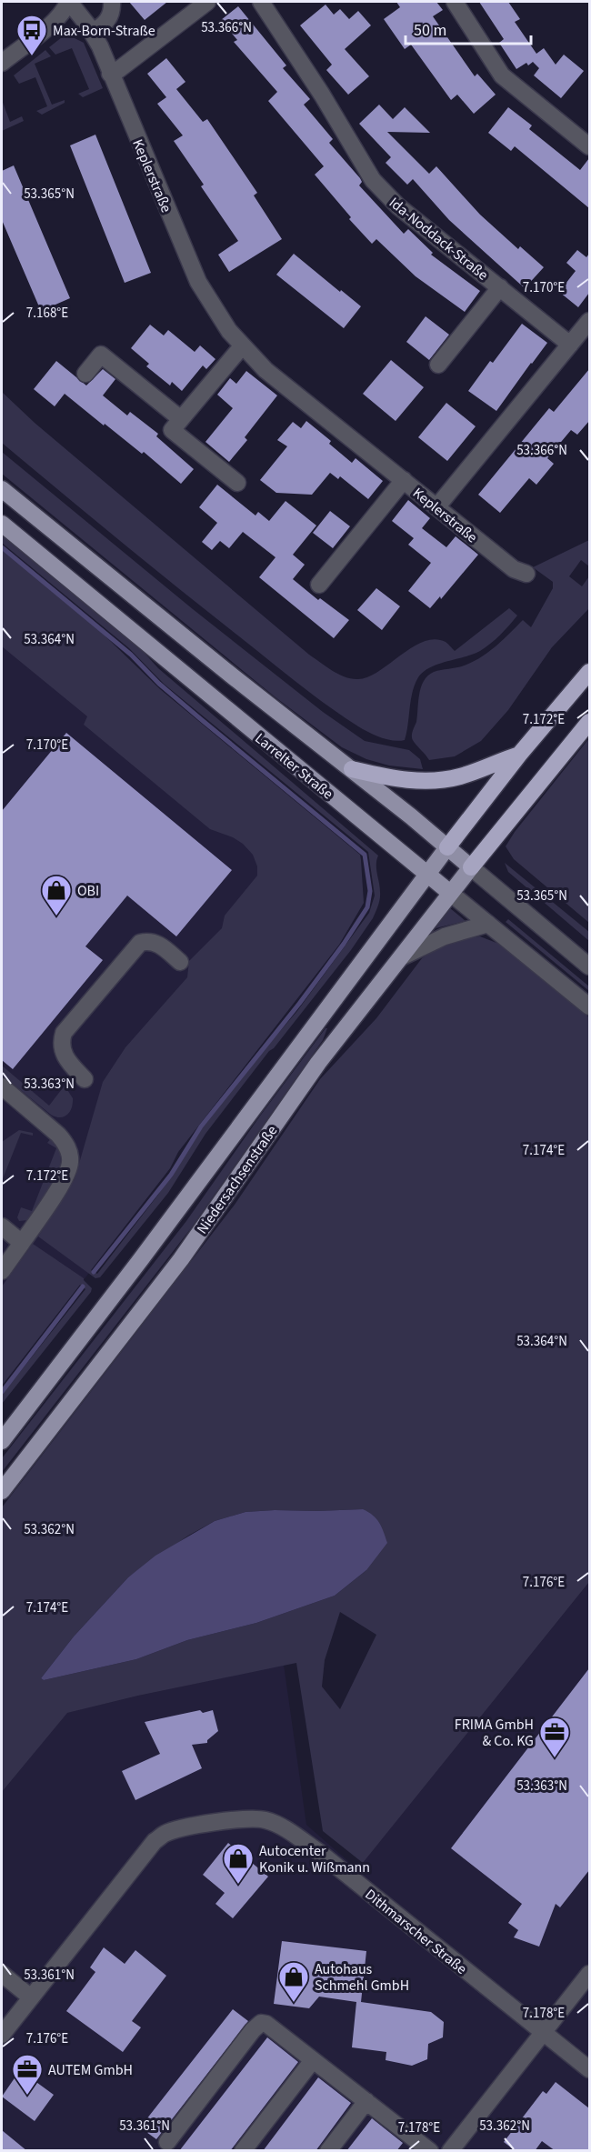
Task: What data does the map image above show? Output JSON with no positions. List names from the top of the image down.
{
  "streets": {
    "main road": ["Larrelter Straße", "Niedersachsenstraße"],
    "street": ["Keplerstraße", "Ida-Noddack-Straße", "Dithmarscher Straße"]
  },
  "crossings": [
    ["Larrelter Straße", "Niedersachsenstraße"]
  ],
  "places": {
    "bus stop": ["Max-Born-Straße"],
    "shop": ["OBI", "Autocenter Konik u. Wißmann", "Autohaus Schmehl GmbH"],
    "office": ["FRIMA GmbH & Co. KG", "AUTEM GmbH"]
  },
  "scale_bar": "50 m",
  "coordinates": [
    "53.366°N",
    "53.365°N",
    "7.170°E",
    "7.168°E",
    "53.364°N",
    "7.172°E",
    "53.363°N",
    "7.174°E",
    "53.362°N",
    "7.176°E",
    "53.361°N",
    "7.178°E"
  ]
}
